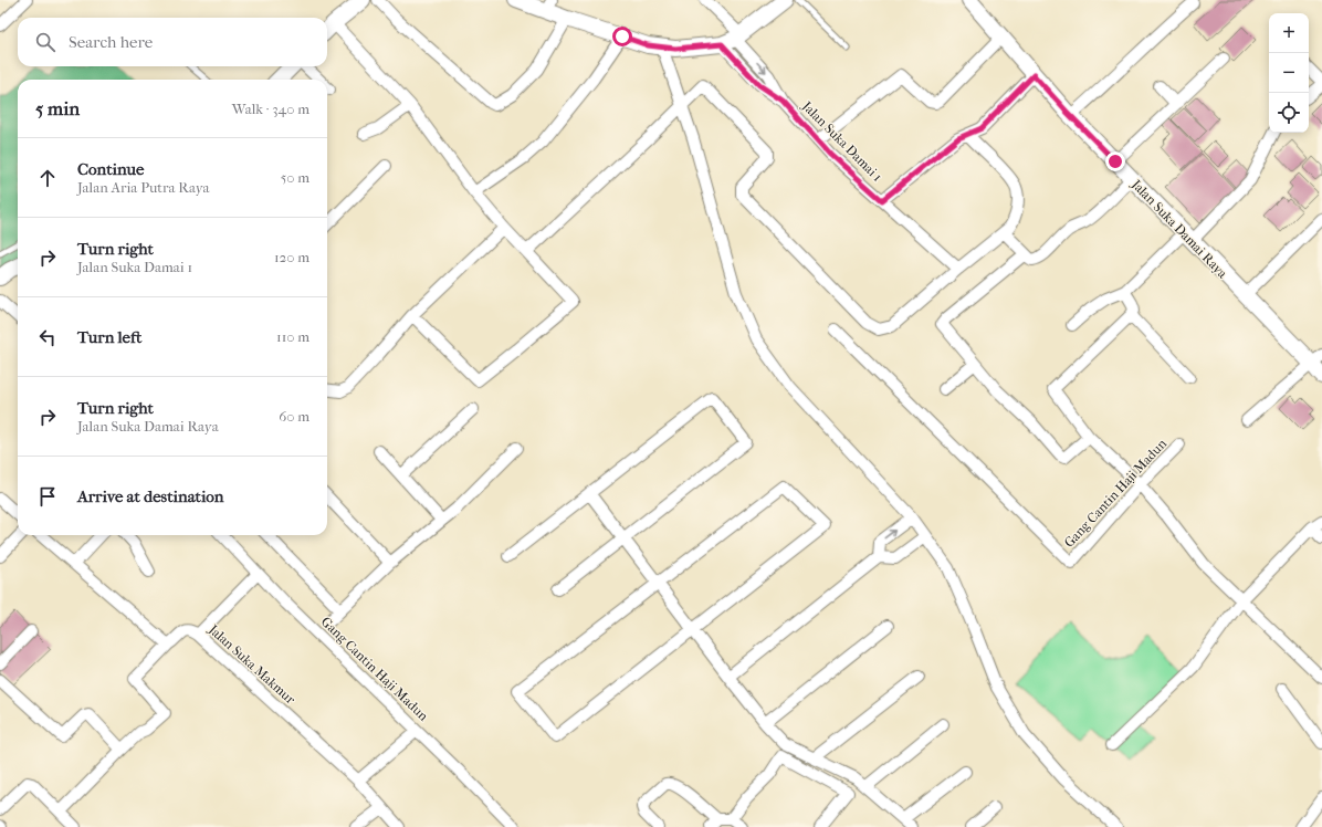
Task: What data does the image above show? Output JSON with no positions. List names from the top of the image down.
{
  "streets": {
    "street": [
      "Jalan Suka Damai 1",
      "Jalan Suka Damai Raya",
      "Gang Cantin Haji Madun",
      "Jalan Suka Makmur"
    ]
  },
  "page": {
    "map_buttons": ["+", "−"],
    "search": "Search here",
    "heading": ["5 min", "Walk · 340 m"],
    "list": [
      ["Continue", "Jalan Aria Putra Raya", "50 m"],
      ["Turn right", "Jalan Suka Damai 1", "120 m"],
      ["Turn left", "110 m"],
      ["Turn right", "Jalan Suka Damai Raya", "60 m"],
      "Arrive at destination"
    ]
  }
}
